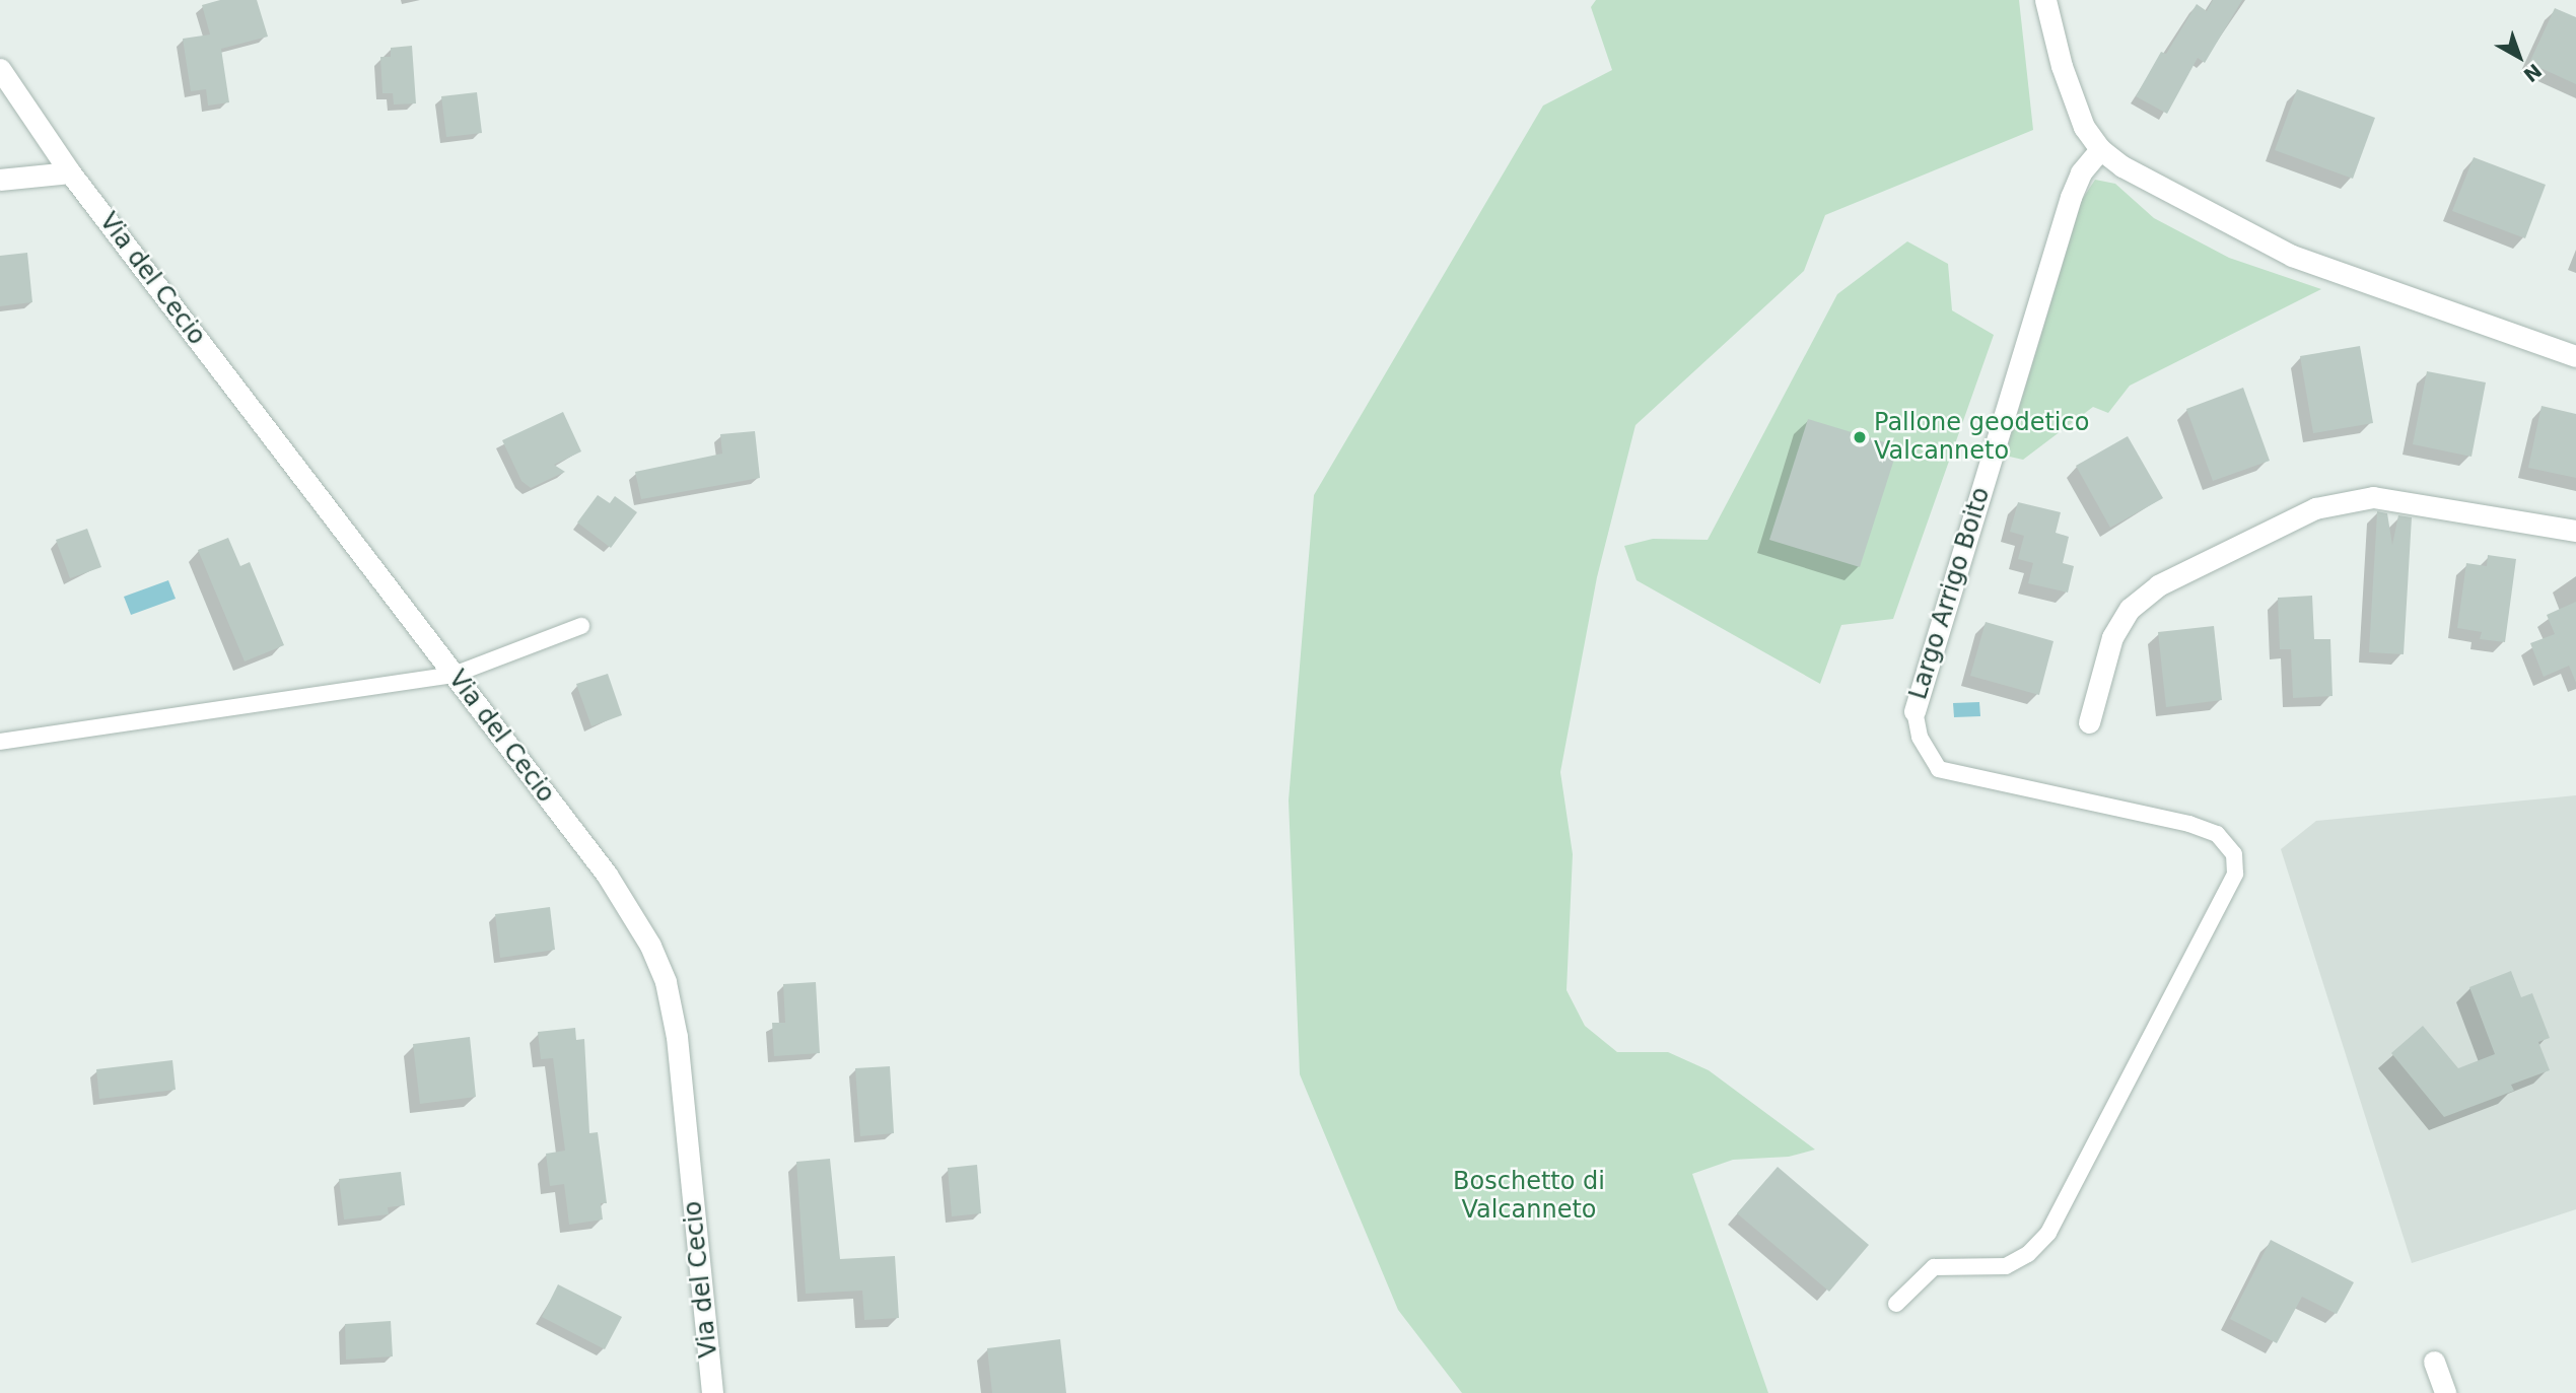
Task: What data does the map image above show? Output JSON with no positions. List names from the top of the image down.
{
  "streets": {
    "street": ["Via del Cecio", "Largo Arrigo Boito"]
  },
  "parks": ["Boschetto di Valcanneto"],
  "places": ["Pallone geodetico Valcanneto"],
  "north": "bottom right"
}
